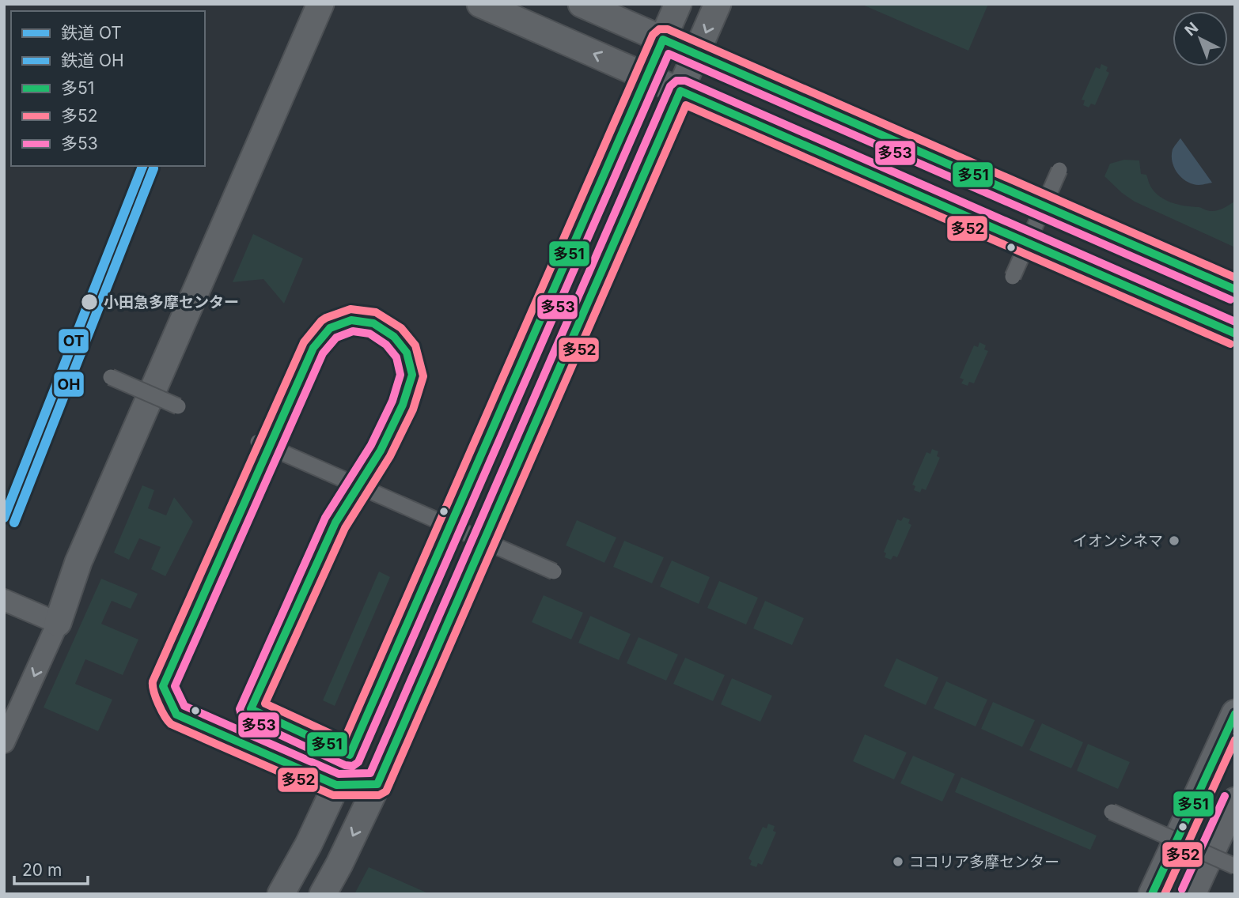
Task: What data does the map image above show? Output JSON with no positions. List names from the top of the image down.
{
  "places": ["小田急多摩センター", "イオンシネマ", "ココリア多摩センター"],
  "lines": [
    "transit line 多52",
    "transit line 多51",
    "transit line 多53",
    "rail line OT",
    "rail line OH"
  ],
  "legend": [
    "鉄道 OT",
    "鉄道 OH",
    "多51",
    "多52",
    "多53"
  ],
  "scale_bar": "20 m",
  "north": "top left"
}
